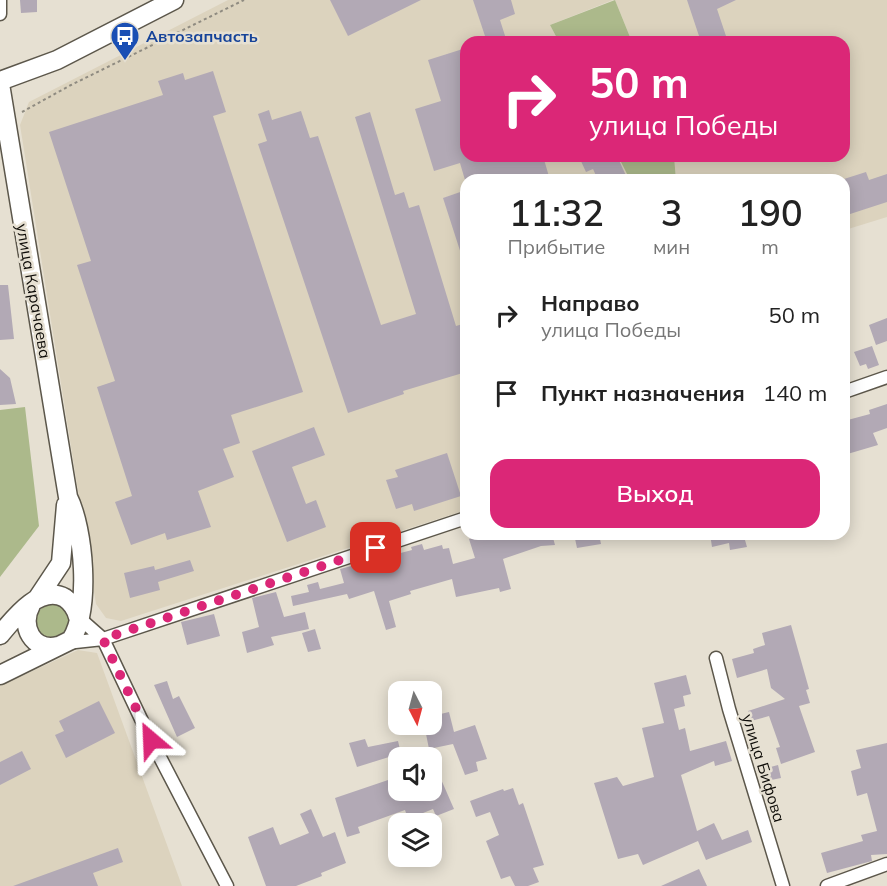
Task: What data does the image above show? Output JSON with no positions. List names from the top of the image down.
{
  "streets": {
    "street": ["улица Карачаева", "улица Бифова"]
  },
  "places": {
    "bus stop": ["Автозапчасть"]
  },
  "north": "bottom",
  "page": {
    "turn": ["50 m", "улица Победы"],
    "eta": [
      "11:32",
      "Прибытие",
      "3",
      "мин",
      "190",
      "m"
    ],
    "list": [
      {
        "name": "Направо",
        "note": "улица Победы",
        "value": "50 m"
      },
      {
        "name": "Пункт назначения",
        "value": "140 m"
      }
    ],
    "buttons": "Выход"
  }
}
